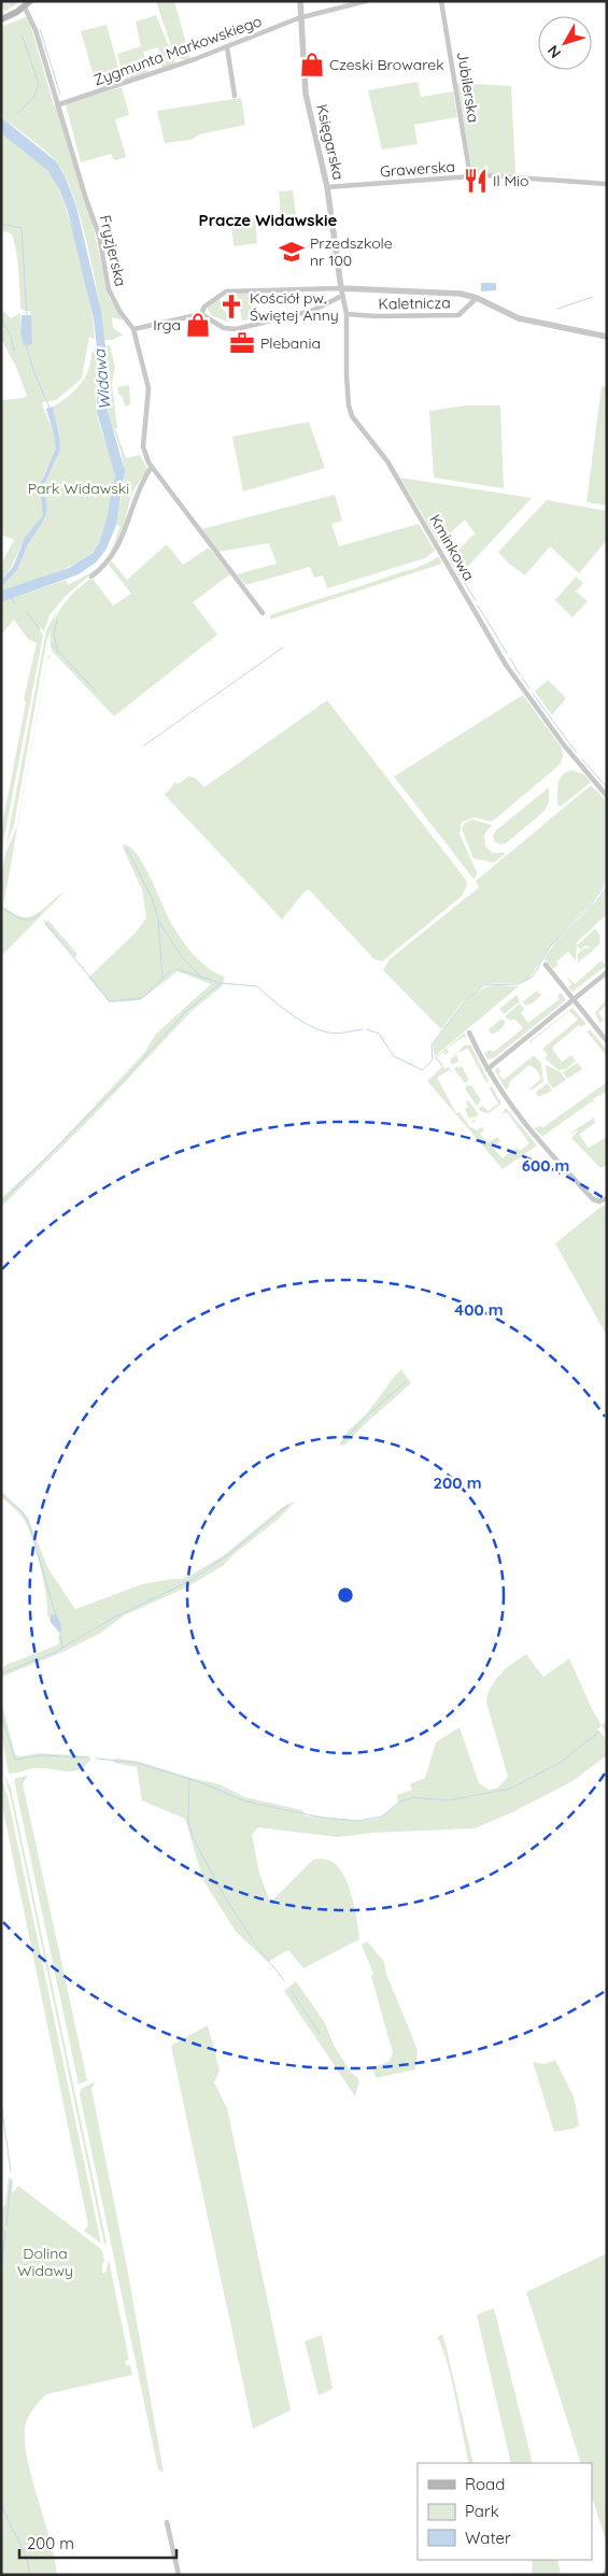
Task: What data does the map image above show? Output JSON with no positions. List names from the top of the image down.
{
  "streets": {
    "street": [
      "Zygmunta Markowskiego",
      "Jubilerska",
      "Księgarska",
      "Grawerska",
      "Fryzjerska",
      "Kaletnicza",
      "Kminkowa"
    ]
  },
  "crossings": [
    ["Zygmunta Markowskiego", "Księgarska"],
    ["Zygmunta Markowskiego", "Fryzjerska"],
    ["Jubilerska", "Grawerska"],
    ["Księgarska", "Grawerska"],
    ["Księgarska", "Kminkowa"],
    ["Kaletnicza", "Kminkowa"]
  ],
  "districts": ["Pracze Widawskie"],
  "water": ["Widawa"],
  "parks": ["Park Widawski", "Dolina Widawy"],
  "places": {
    "shop": ["Czeski Browarek", "Irga"],
    "restaurant": ["Il Mio"],
    "school or university": ["Przedszkole nr 100"],
    "church": ["Kościół pw. Świętej Anny"],
    "office": ["Plebania"]
  },
  "legend": ["Road", "Park", "Water"],
  "scale_bar": "200 m",
  "north": "bottom left",
  "rings": ["600 m", "400 m", "200 m"]
}
